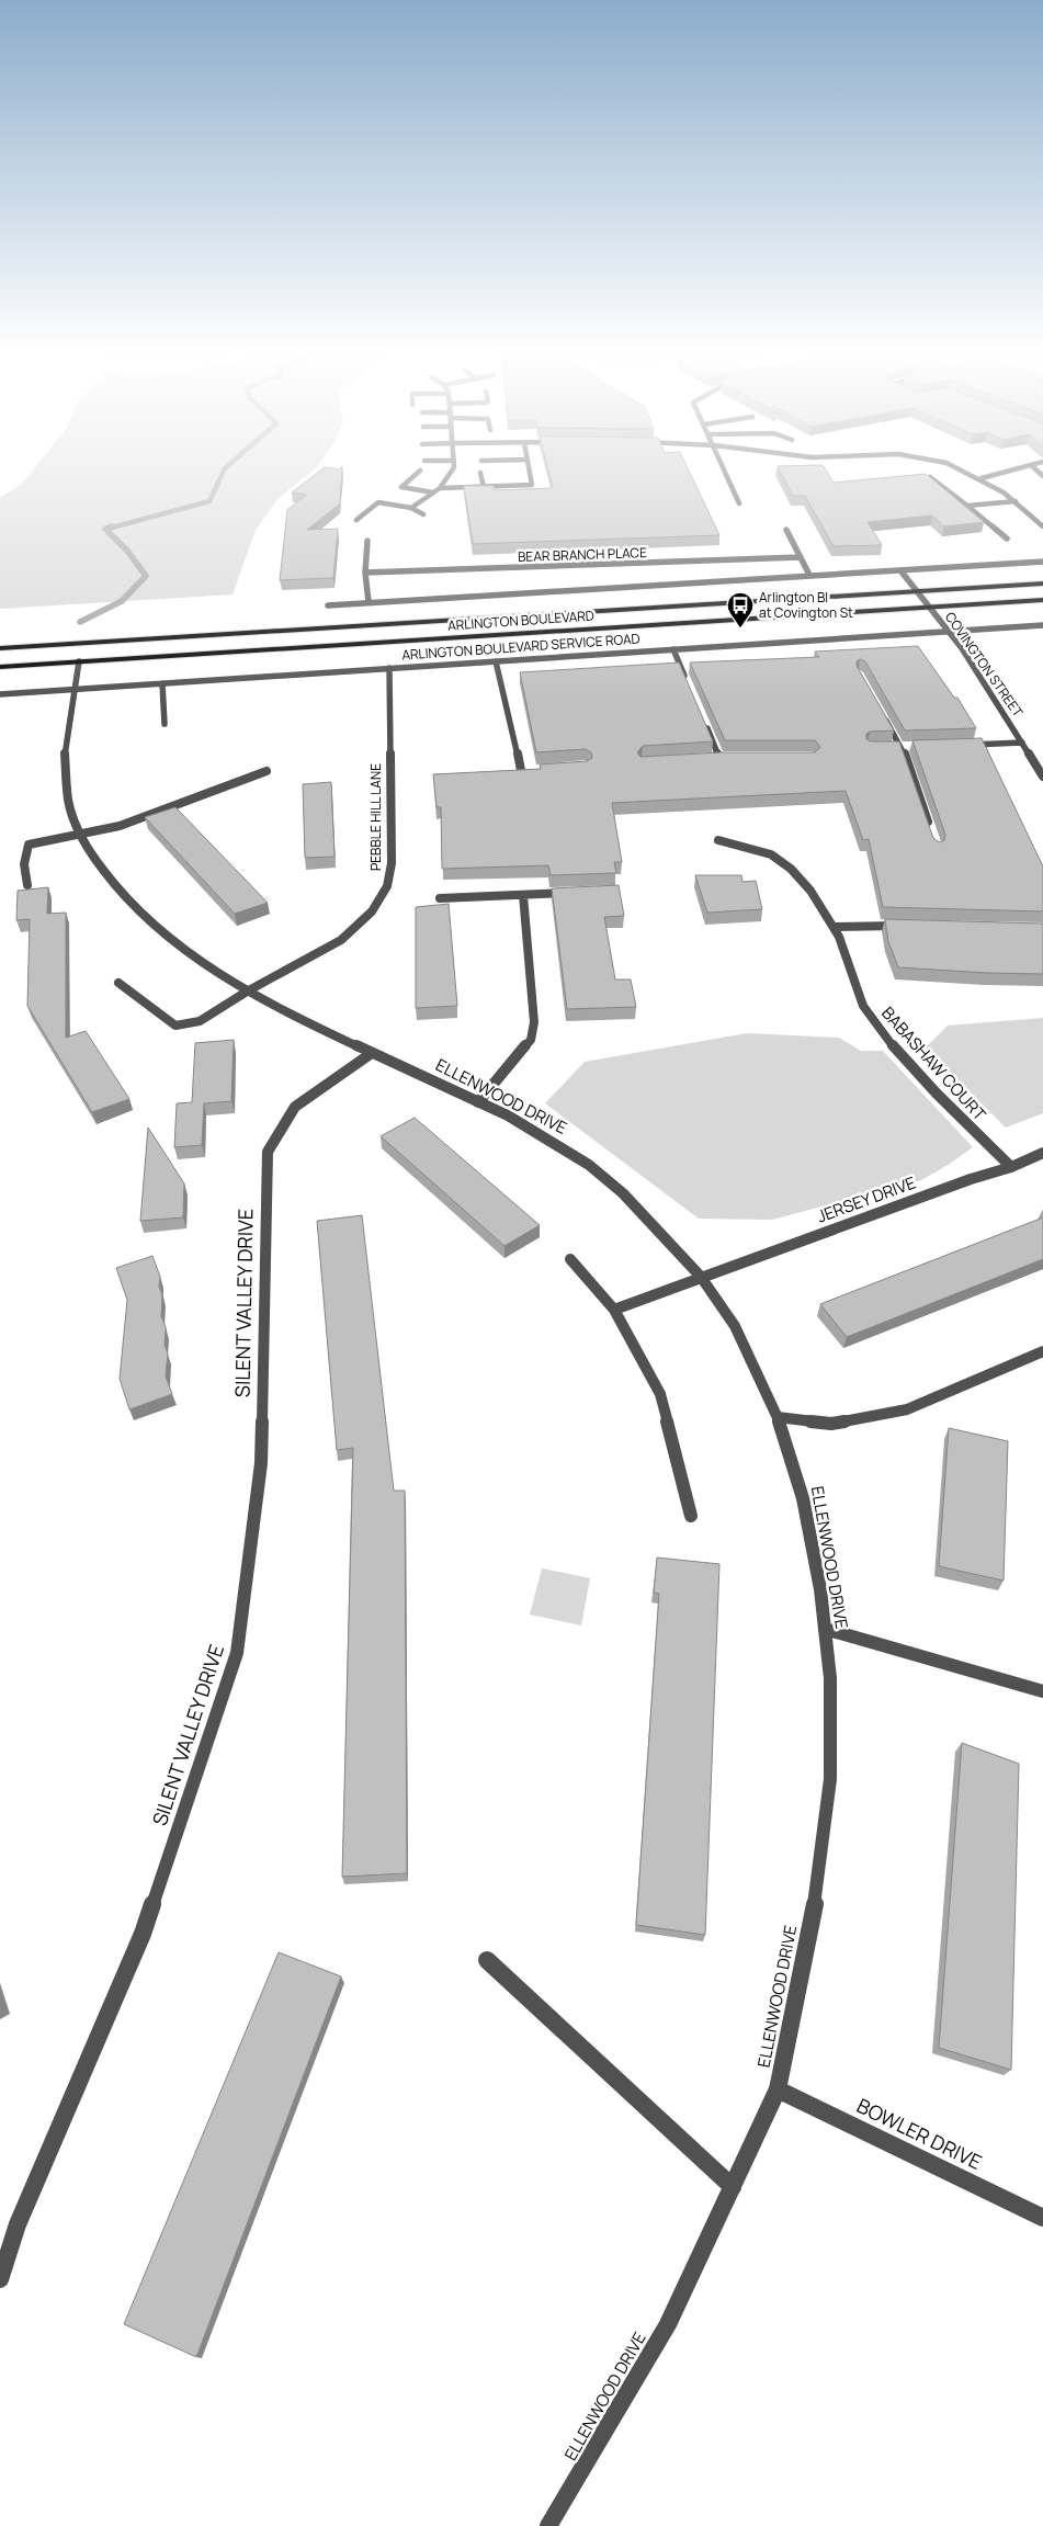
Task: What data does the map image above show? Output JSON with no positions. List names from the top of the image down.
{
  "streets": {
    "main road": ["ARLINGTON BOULEVARD"],
    "street": [
      "BEAR BRANCH PLACE",
      "ARLINGTON BOULEVARD SERVICE ROAD",
      "COVINGTON STREET",
      "PEBBLE HILL LANE",
      "BABASHAW COURT",
      "ELLENWOOD DRIVE",
      "JERSEY DRIVE",
      "SILENT VALLEY DRIVE",
      "BOWLER DRIVE"
    ]
  },
  "crossings": [
    ["ARLINGTON BOULEVARD", "COVINGTON STREET"],
    ["ARLINGTON BOULEVARD", "ELLENWOOD DRIVE"],
    ["ARLINGTON BOULEVARD SERVICE ROAD", "COVINGTON STREET"],
    ["ARLINGTON BOULEVARD SERVICE ROAD", "PEBBLE HILL LANE"],
    ["ARLINGTON BOULEVARD SERVICE ROAD", "ELLENWOOD DRIVE"],
    ["PEBBLE HILL LANE", "ELLENWOOD DRIVE"],
    ["BABASHAW COURT", "JERSEY DRIVE"],
    ["ELLENWOOD DRIVE", "JERSEY DRIVE"],
    ["ELLENWOOD DRIVE", "SILENT VALLEY DRIVE"],
    ["ELLENWOOD DRIVE", "BOWLER DRIVE"]
  ],
  "places": {
    "bus stop": ["Arlington Bl at Covington St"]
  }
}
